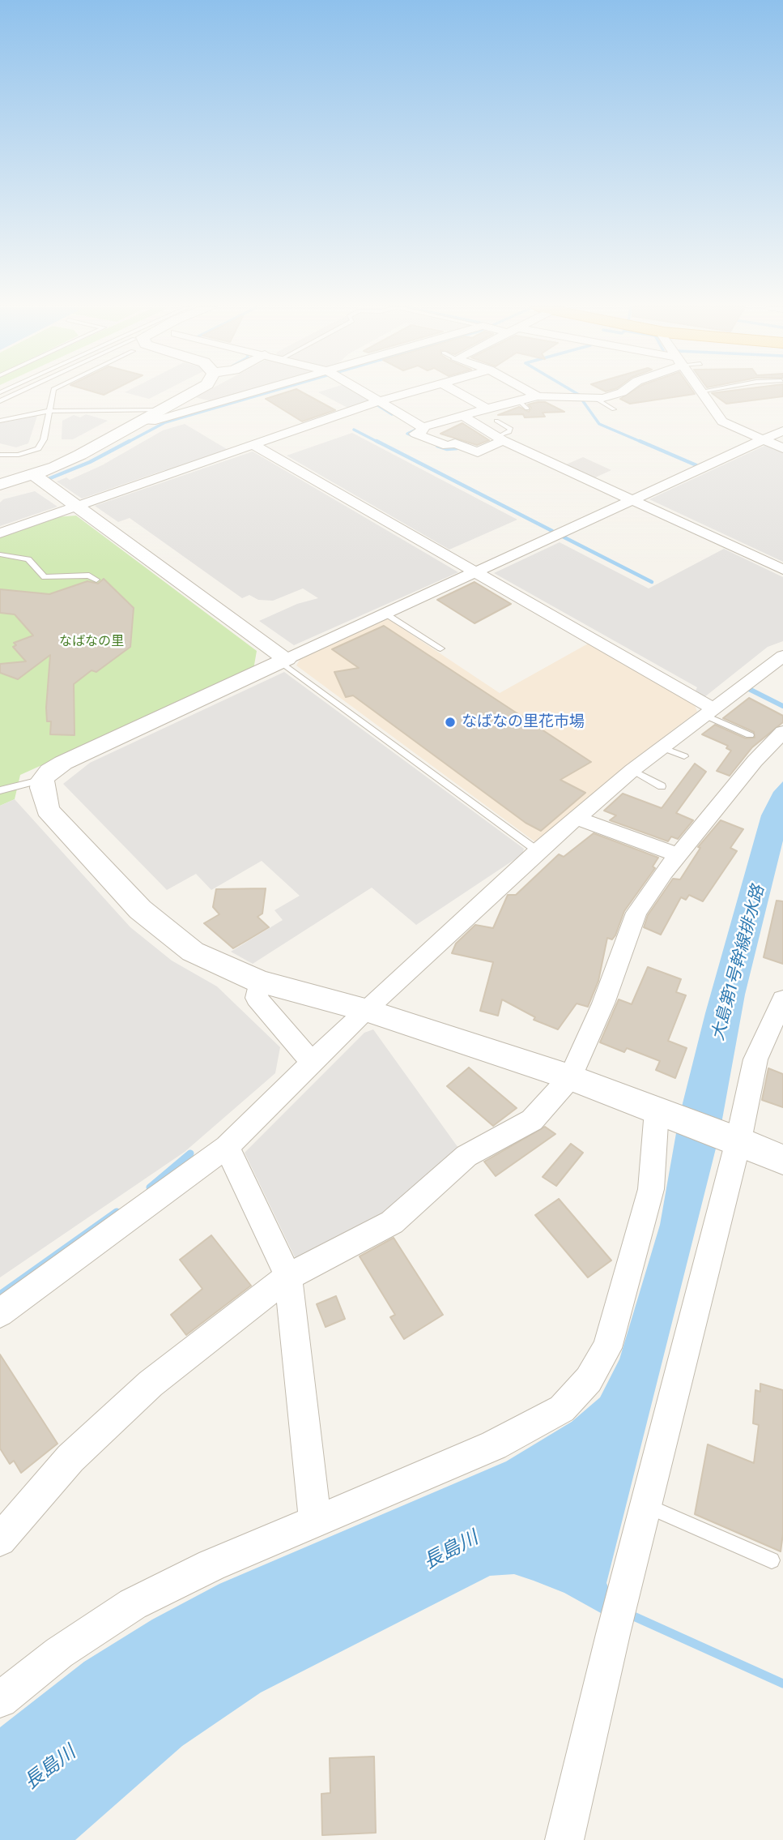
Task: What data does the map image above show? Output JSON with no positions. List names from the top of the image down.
{
  "water": ["大島第1号幹線排水路", "長島川"],
  "parks": ["なばなの里"],
  "places": ["なばなの里花市場"]
}
